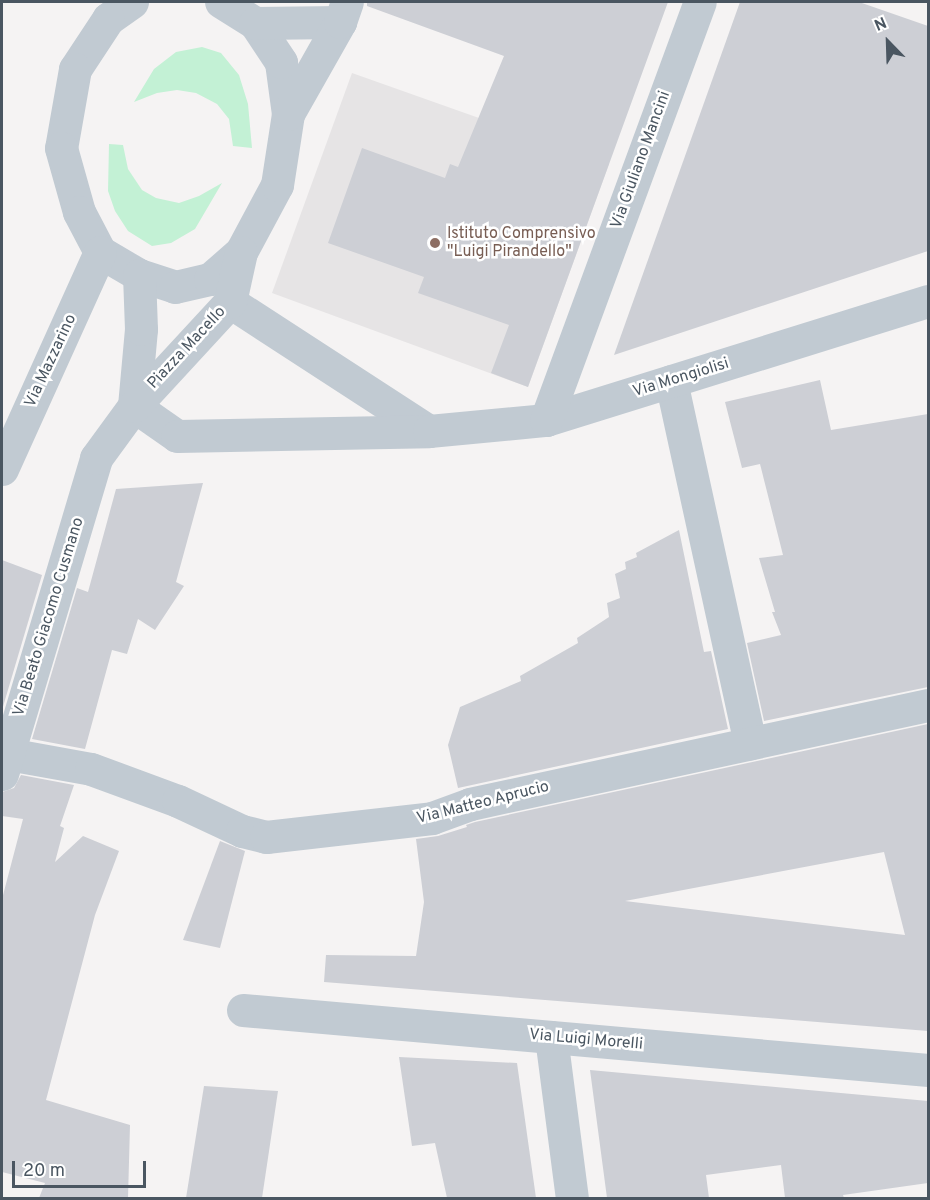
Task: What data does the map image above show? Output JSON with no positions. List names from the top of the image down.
{
  "streets": {
    "street": [
      "Via Giuliano Mancini",
      "Piazza Macello",
      "Via Mazzarino",
      "Via Mongiolisi",
      "Via Beato Giacomo Cusmano",
      "Via Matteo Aprucio",
      "Via Luigi Morelli"
    ]
  },
  "crossings": [
    ["Via Giuliano Mancini", "Via Mongiolisi"],
    ["Piazza Macello", "Via Mazzarino"],
    ["Piazza Macello", "Via Mongiolisi"],
    ["Piazza Macello", "Via Beato Giacomo Cusmano"],
    ["Via Beato Giacomo Cusmano", "Via Matteo Aprucio"]
  ],
  "places": ["Istituto Comprensivo \"Luigi Pirandello\""],
  "scale_bar": "20 m",
  "north": "top left"
}
